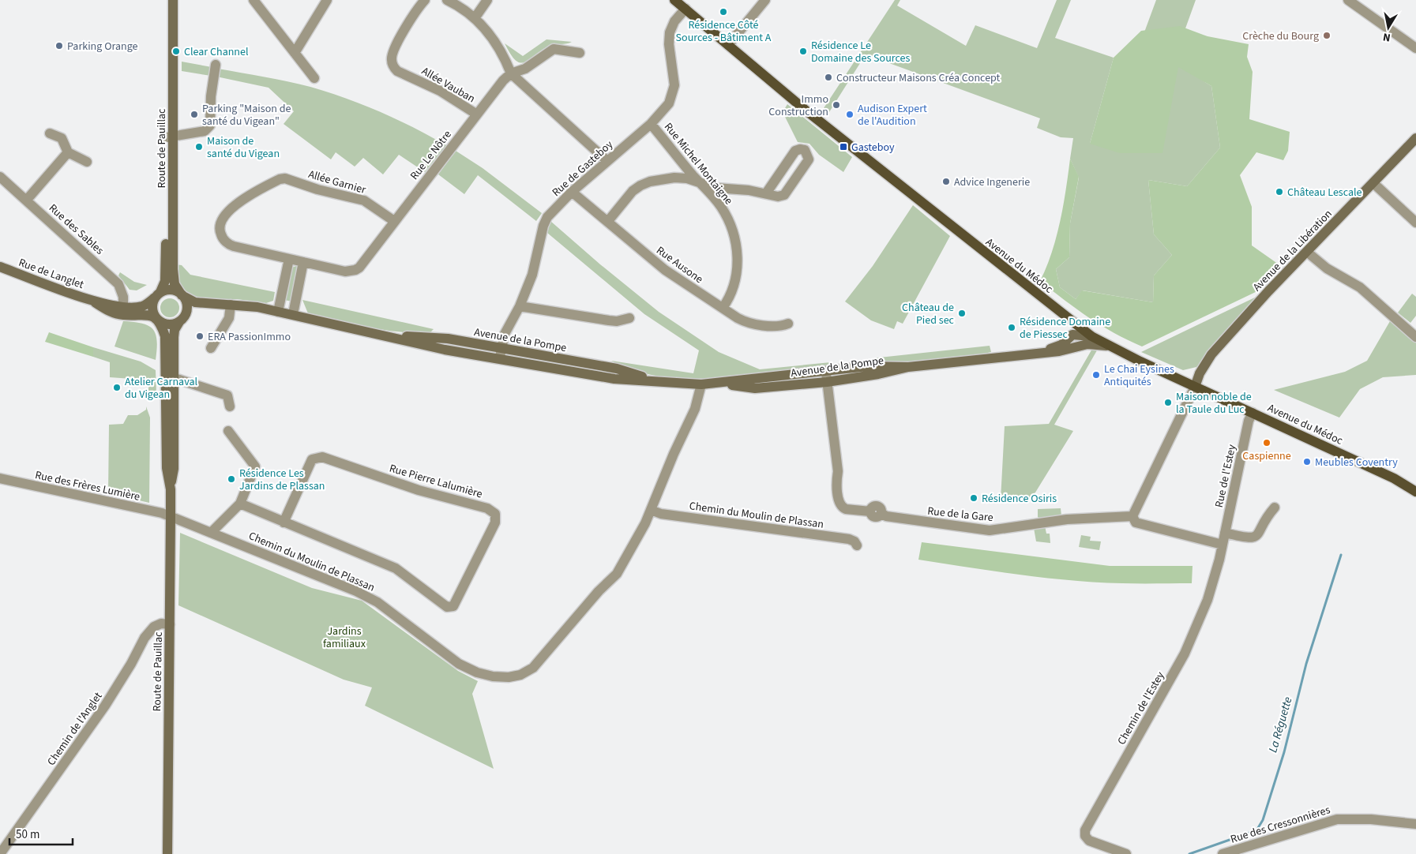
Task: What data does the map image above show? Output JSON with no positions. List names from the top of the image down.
{
  "streets": {
    "main road": ["Avenue du Médoc"],
    "street": [
      "Allée Vauban",
      "Route de Pauillac",
      "Rue Le Nôtre",
      "Rue Michel Montaigne",
      "Rue de Gasteboy",
      "Allée Garnier",
      "Rue des Sables",
      "Avenue de la Libération",
      "Rue Ausone",
      "Rue de Langlet",
      "Avenue de la Pompe",
      "Rue de l'Estey",
      "Rue Pierre Lalumière",
      "Rue des Frères Lumière",
      "Rue de la Gare",
      "Chemin du Moulin de Plassan",
      "Chemin de l'Estey",
      "Chemin de l'Anglet",
      "Rue des Cressonnières"
    ]
  },
  "crossings": [
    ["Allée Vauban", "Rue Le Nôtre"],
    ["Route de Pauillac", "Rue de Langlet"],
    ["Route de Pauillac", "Avenue de la Pompe"],
    ["Route de Pauillac", "Rue des Frères Lumière"],
    ["Route de Pauillac", "Chemin du Moulin de Plassan"],
    ["Route de Pauillac", "Chemin de l'Anglet"],
    ["Rue Le Nôtre", "Allée Garnier"],
    ["Rue Michel Montaigne", "Rue de Gasteboy"],
    ["Rue Michel Montaigne", "Rue Ausone"],
    ["Rue de Gasteboy", "Rue Ausone"],
    ["Rue de Gasteboy", "Avenue du Médoc"],
    ["Rue de Gasteboy", "Avenue de la Pompe"],
    ["Rue des Sables", "Rue de Langlet"],
    ["Avenue de la Libération", "Avenue du Médoc"],
    ["Avenue du Médoc", "Avenue de la Pompe"],
    ["Avenue du Médoc", "Rue de l'Estey"],
    ["Rue de Langlet", "Avenue de la Pompe"],
    ["Avenue de la Pompe", "Rue de la Gare"],
    ["Avenue de la Pompe", "Chemin du Moulin de Plassan"],
    ["Rue de l'Estey", "Chemin de l'Estey"],
    ["Rue des Frères Lumière", "Chemin du Moulin de Plassan"]
  ],
  "water": ["La Réguette"],
  "parks": ["Jardins familiaux"],
  "places": {
    "other": [
      "Résidence Côté Sources - Bâtiment A",
      "Crèche du Bourg",
      "Parking Orange",
      "Clear Channel",
      "Résidence Le Domaine des Sources",
      "Constructeur Maisons Créa Concept",
      "Immo Construction",
      "Parking \"Maison de santé du Vigean\"",
      "Audison Expert de l'Audition",
      "Maison de santé du Vigean",
      "Advice Ingenerie",
      "Château Lescale",
      "Château de Pied sec",
      "Résidence Domaine de Piessec",
      "ERA PassionImmo",
      "Le Chai Eysines Antiquités",
      "Atelier Carnaval du Vigean",
      "Maison noble de la Taule du Luc",
      "Caspienne",
      "Meubles Coventry",
      "Résidence Les Jardins de Plassan",
      "Résidence Osiris"
    ],
    "transit": ["Gasteboy"]
  },
  "scale_bar": "50 m",
  "north": "bottom"
}
